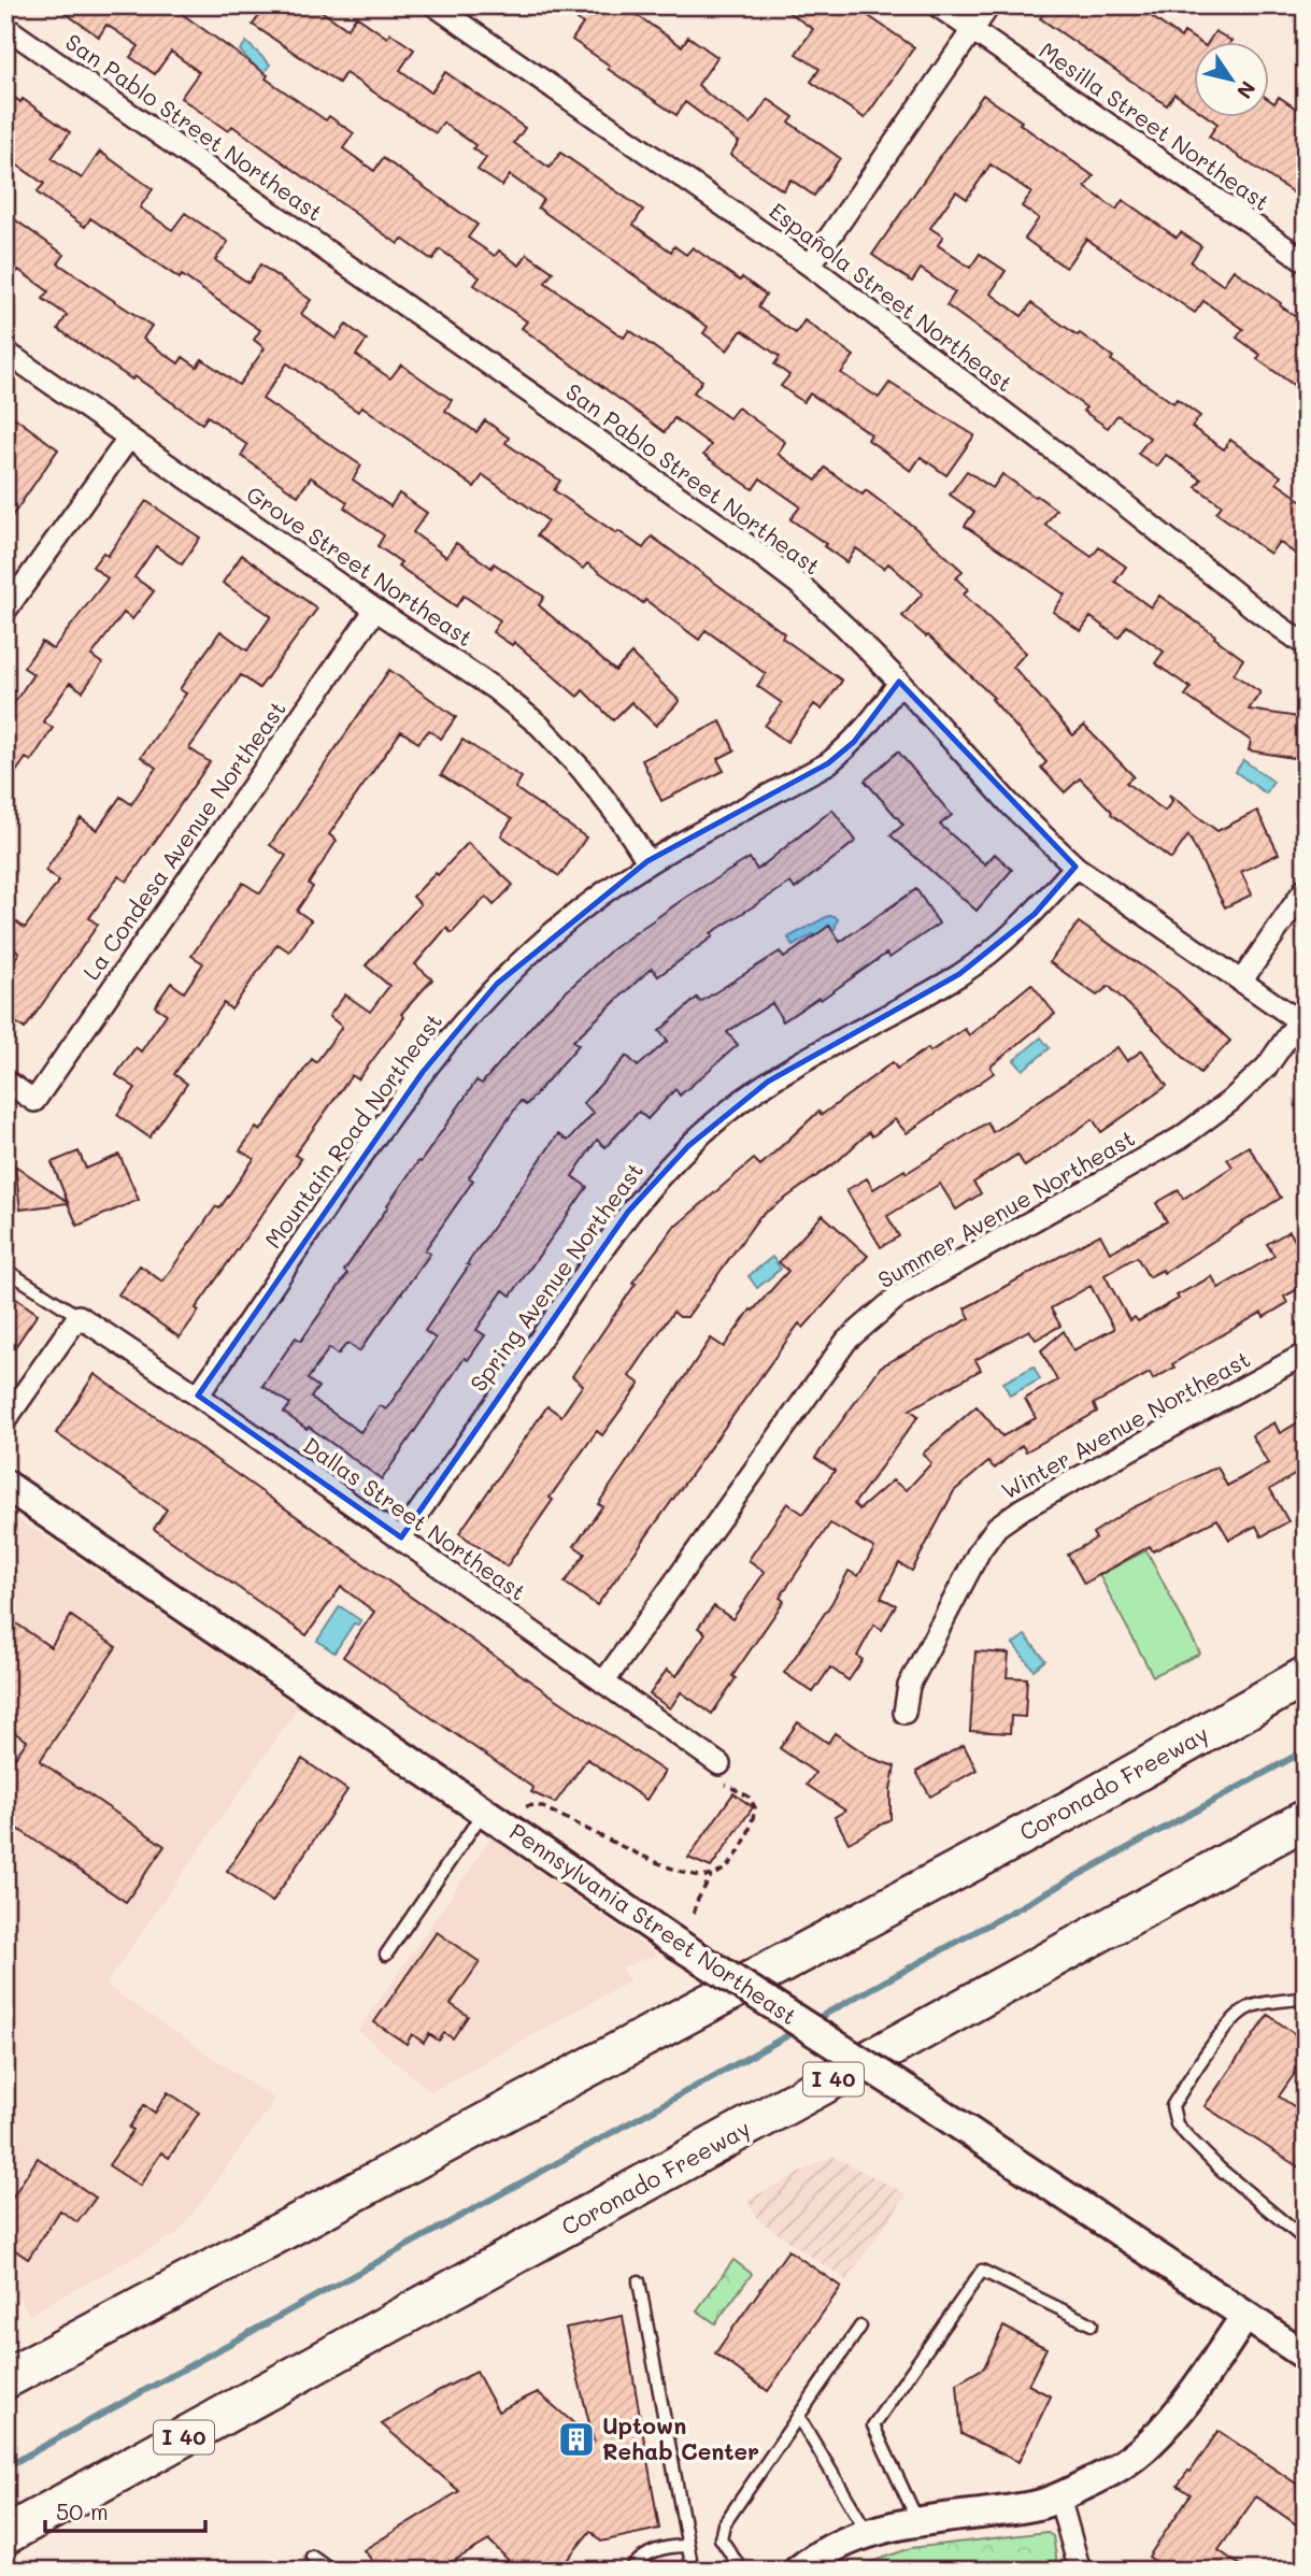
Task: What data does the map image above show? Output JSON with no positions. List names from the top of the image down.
{
  "streets": {
    "highway": ["Coronado Freeway", "I 40"],
    "street": [
      "Mesilla Street Northeast",
      "San Pablo Street Northeast",
      "Española Street Northeast",
      "Grove Street Northeast",
      "La Condesa Avenue Northeast",
      "Mountain Road Northeast",
      "Summer Avenue Northeast",
      "Spring Avenue Northeast",
      "Winter Avenue Northeast",
      "Dallas Street Northeast",
      "Pennsylvania Street Northeast"
    ]
  },
  "crossings": [
    ["San Pablo Street Northeast", "Mountain Road Northeast"],
    ["San Pablo Street Northeast", "Summer Avenue Northeast"],
    ["San Pablo Street Northeast", "Spring Avenue Northeast"],
    ["Grove Street Northeast", "La Condesa Avenue Northeast"],
    ["Grove Street Northeast", "Mountain Road Northeast"],
    ["Mountain Road Northeast", "Dallas Street Northeast"],
    ["Summer Avenue Northeast", "Dallas Street Northeast"],
    ["Spring Avenue Northeast", "Dallas Street Northeast"]
  ],
  "places": {
    "building": ["Uptown Rehab Center"]
  },
  "scale_bar": "50 m",
  "north": "bottom right"
}
